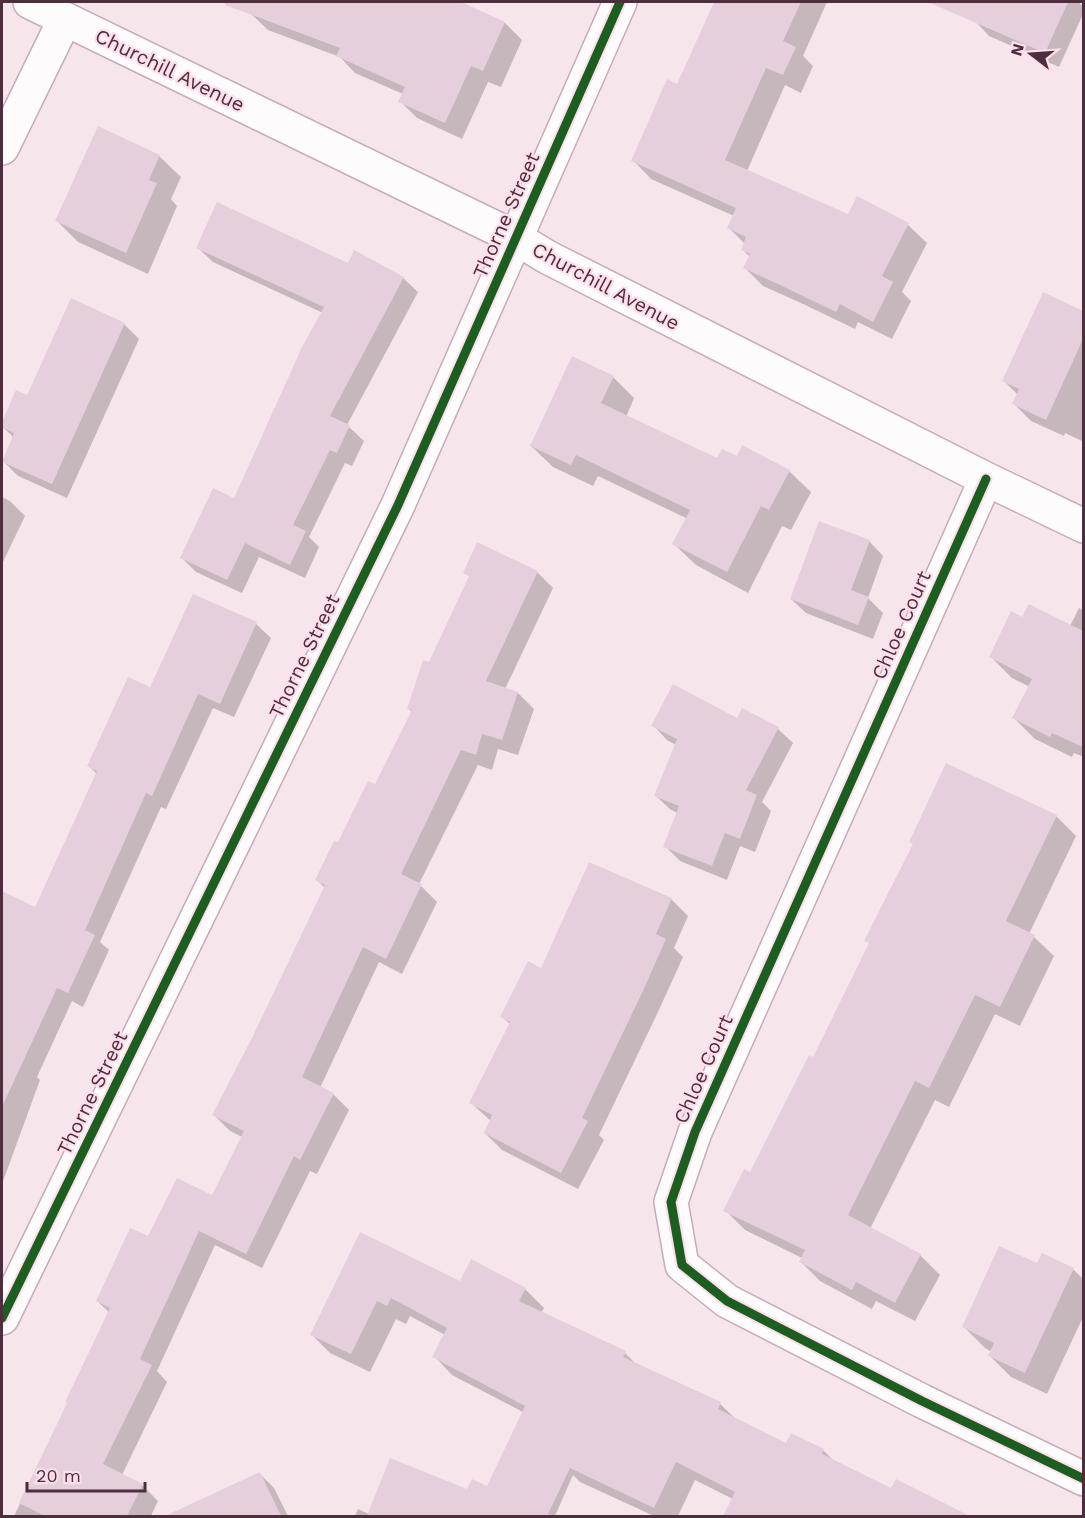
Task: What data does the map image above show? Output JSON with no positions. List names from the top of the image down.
{
  "streets": {
    "street": ["Churchill Avenue", "Thorne Street", "Chloe Court"]
  },
  "crossings": [
    ["Churchill Avenue", "Thorne Street"],
    ["Churchill Avenue", "Chloe Court"]
  ],
  "scale_bar": "20 m",
  "north": "left"
}
